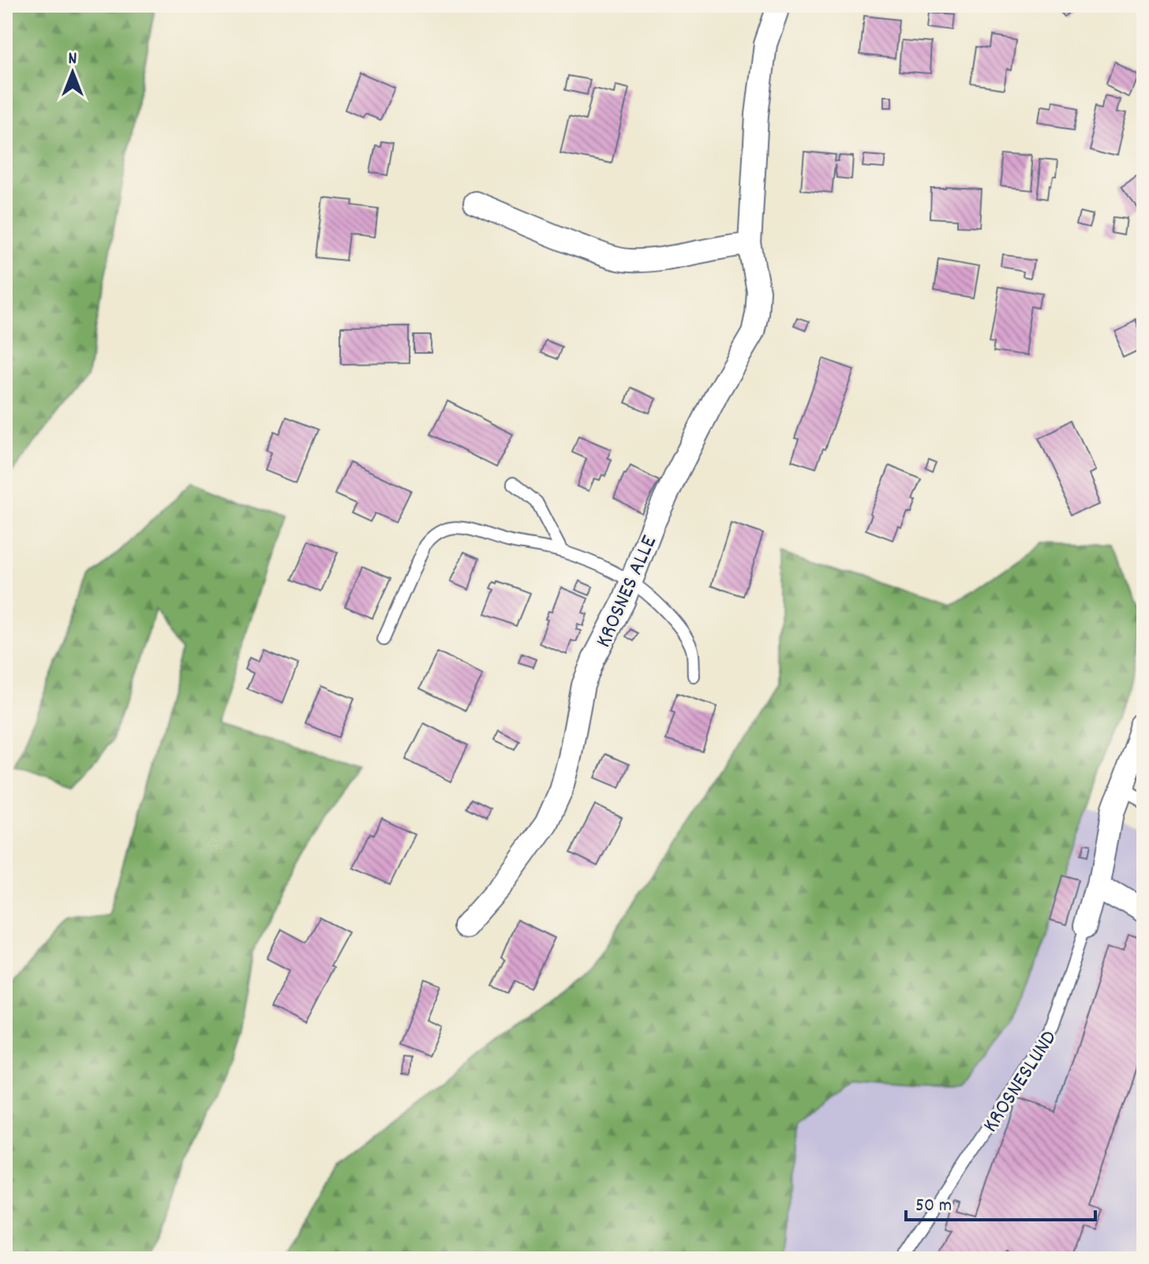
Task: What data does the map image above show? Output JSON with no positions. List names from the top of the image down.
{
  "streets": {
    "street": ["KROSNES ALLE", "KROSNESLUND"]
  },
  "scale_bar": "50 m",
  "north": "top"
}
